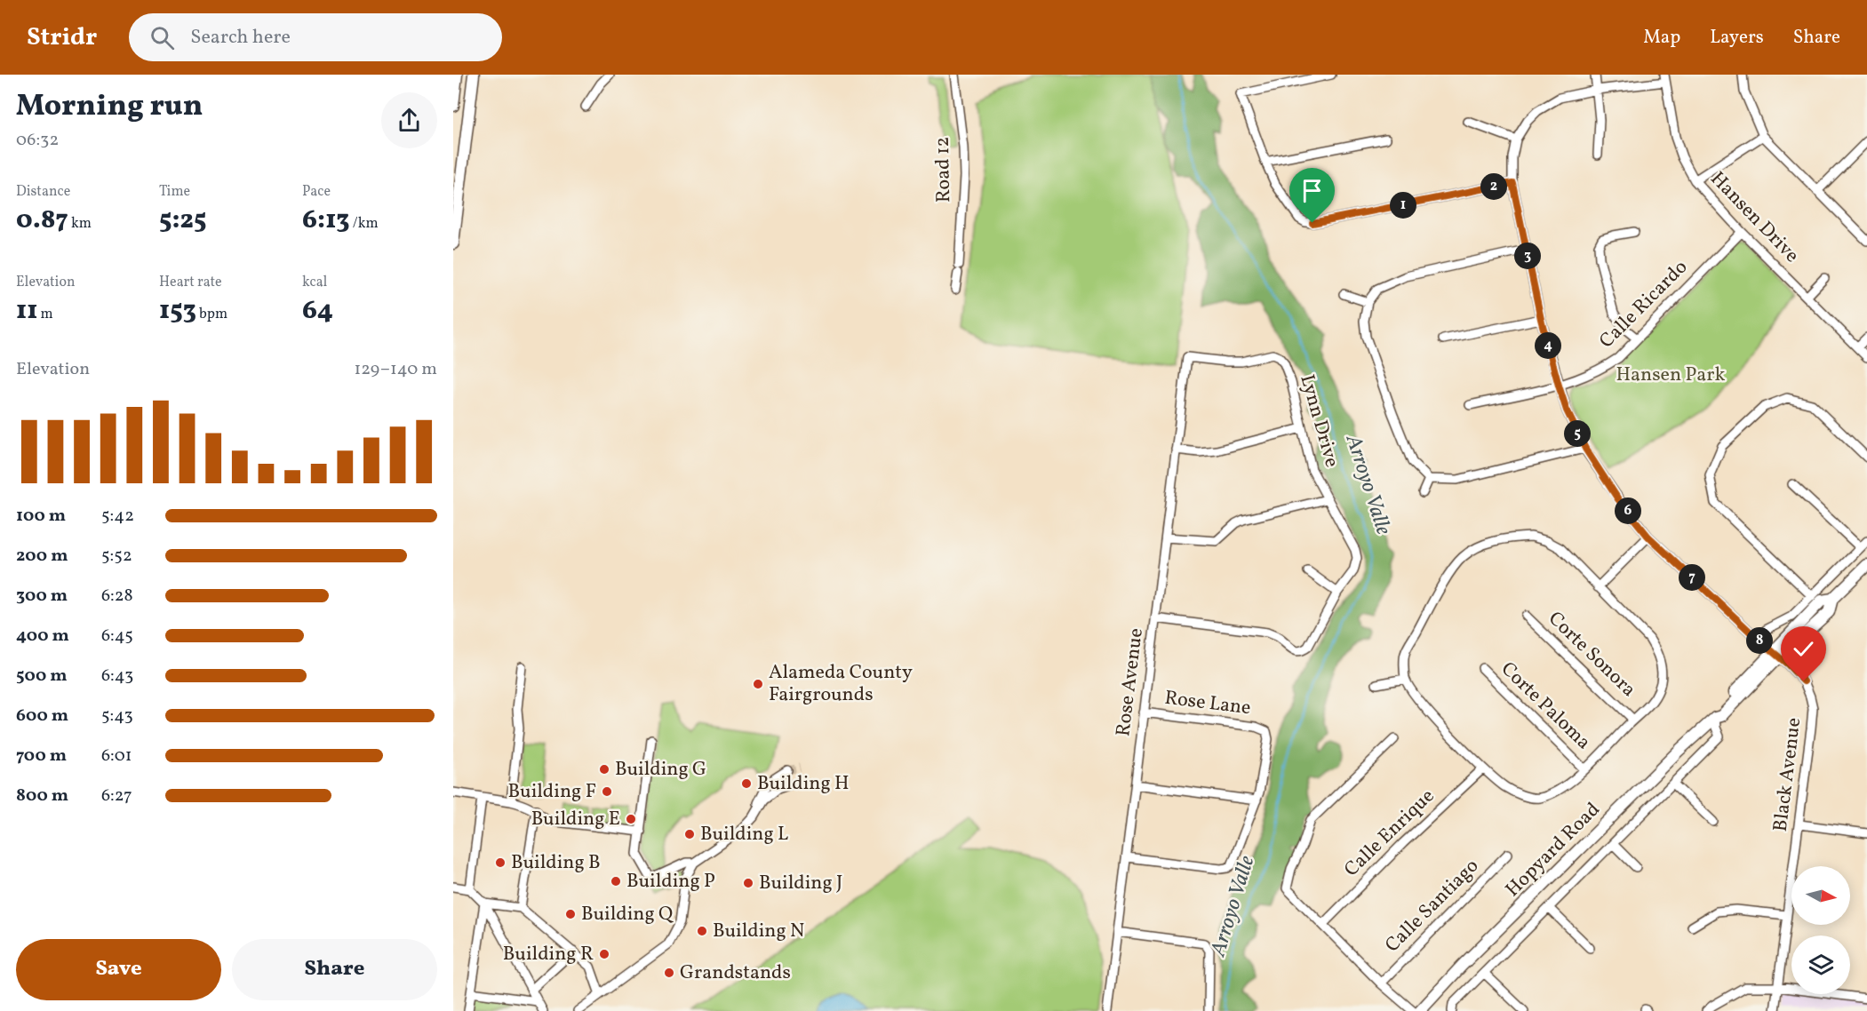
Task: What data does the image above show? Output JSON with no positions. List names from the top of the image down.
{
  "streets": {
    "main road": ["Hopyard Road"],
    "street": [
      "Road 12",
      "Hansen Drive",
      "Calle Ricardo",
      "Lynn Drive",
      "Corte Sonora",
      "Rose Avenue",
      "Rose Lane",
      "Corte Paloma",
      "Black Avenue",
      "Calle Enrique",
      "Calle Santiago"
    ]
  },
  "crossings": [
    ["Hansen Drive", "Calle Ricardo"],
    ["Hansen Drive", "Black Avenue"],
    ["Calle Ricardo", "Black Avenue"],
    ["Lynn Drive", "Rose Avenue"],
    ["Rose Avenue", "Rose Lane"],
    ["Black Avenue", "Hopyard Road"]
  ],
  "water": ["Arroyo Valle"],
  "parks": ["Hansen Park"],
  "places": [
    "Alameda County Fairgrounds",
    "Building G",
    "Building H",
    "Building F",
    "Building E",
    "Building L",
    "Building B",
    "Building P",
    "Building J",
    "Building Q",
    "Building N",
    "Building R",
    "Grandstands"
  ],
  "north": "right",
  "page": {
    "header": "Stridr",
    "search": "Search here",
    "nav": ["Map", "Layers", "Share"],
    "heading": ["Morning run", "06:32"],
    "stats": [
      ["Distance", "0.87 km"],
      ["Time", "5:25"],
      ["Pace", "6:13 /km"],
      ["Elevation", "11 m"],
      ["Heart rate", "153 bpm"],
      ["kcal", "64"]
    ],
    "pins": [
      "2",
      "1",
      "3",
      "4",
      "5",
      "6",
      "7",
      "8"
    ],
    "chart": ["Elevation", "129–140 m"],
    "list": [
      {
        "name": "100 m",
        "note": "5:42"
      },
      {
        "name": "200 m",
        "note": "5:52"
      },
      {
        "name": "300 m",
        "note": "6:28"
      },
      {
        "name": "400 m",
        "note": "6:45"
      },
      {
        "name": "500 m",
        "note": "6:43"
      },
      {
        "name": "600 m",
        "note": "5:43"
      },
      {
        "name": "700 m",
        "note": "6:01"
      },
      {
        "name": "800 m",
        "note": "6:27"
      }
    ],
    "buttons": ["Save", "Share"]
  }
}
